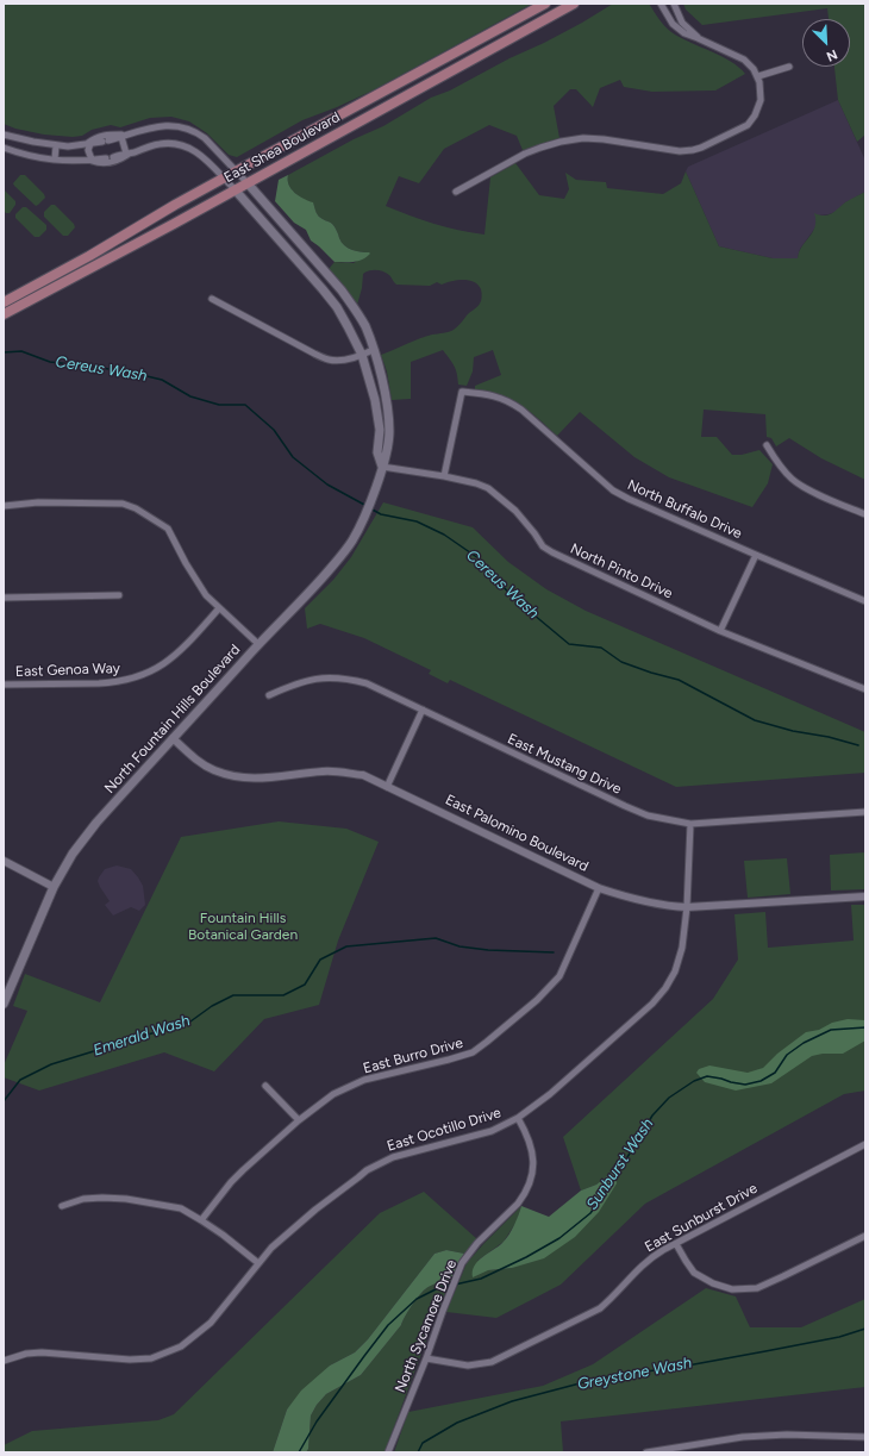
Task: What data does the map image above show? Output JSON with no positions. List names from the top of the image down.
{
  "streets": {
    "main road": ["East Shea Boulevard", "North Fountain Hills Boulevard"],
    "street": [
      "North Buffalo Drive",
      "North Pinto Drive",
      "East Genoa Way",
      "East Mustang Drive",
      "East Palomino Boulevard",
      "East Burro Drive",
      "East Ocotillo Drive",
      "East Sunburst Drive",
      "North Sycamore Drive"
    ]
  },
  "crossings": [
    ["East Shea Boulevard", "North Fountain Hills Boulevard"],
    ["North Buffalo Drive", "North Pinto Drive"],
    ["North Pinto Drive", "North Fountain Hills Boulevard"],
    ["North Fountain Hills Boulevard", "East Palomino Boulevard"],
    ["East Mustang Drive", "East Ocotillo Drive"],
    ["East Palomino Boulevard", "East Burro Drive"],
    ["East Palomino Boulevard", "East Ocotillo Drive"],
    ["East Ocotillo Drive", "North Sycamore Drive"],
    ["East Sunburst Drive", "North Sycamore Drive"]
  ],
  "water": [
    "Cereus Wash",
    "Emerald Wash",
    "Sunburst Wash",
    "Greystone Wash"
  ],
  "parks": ["Fountain Hills Botanical Garden"],
  "north": "bottom right"
}
